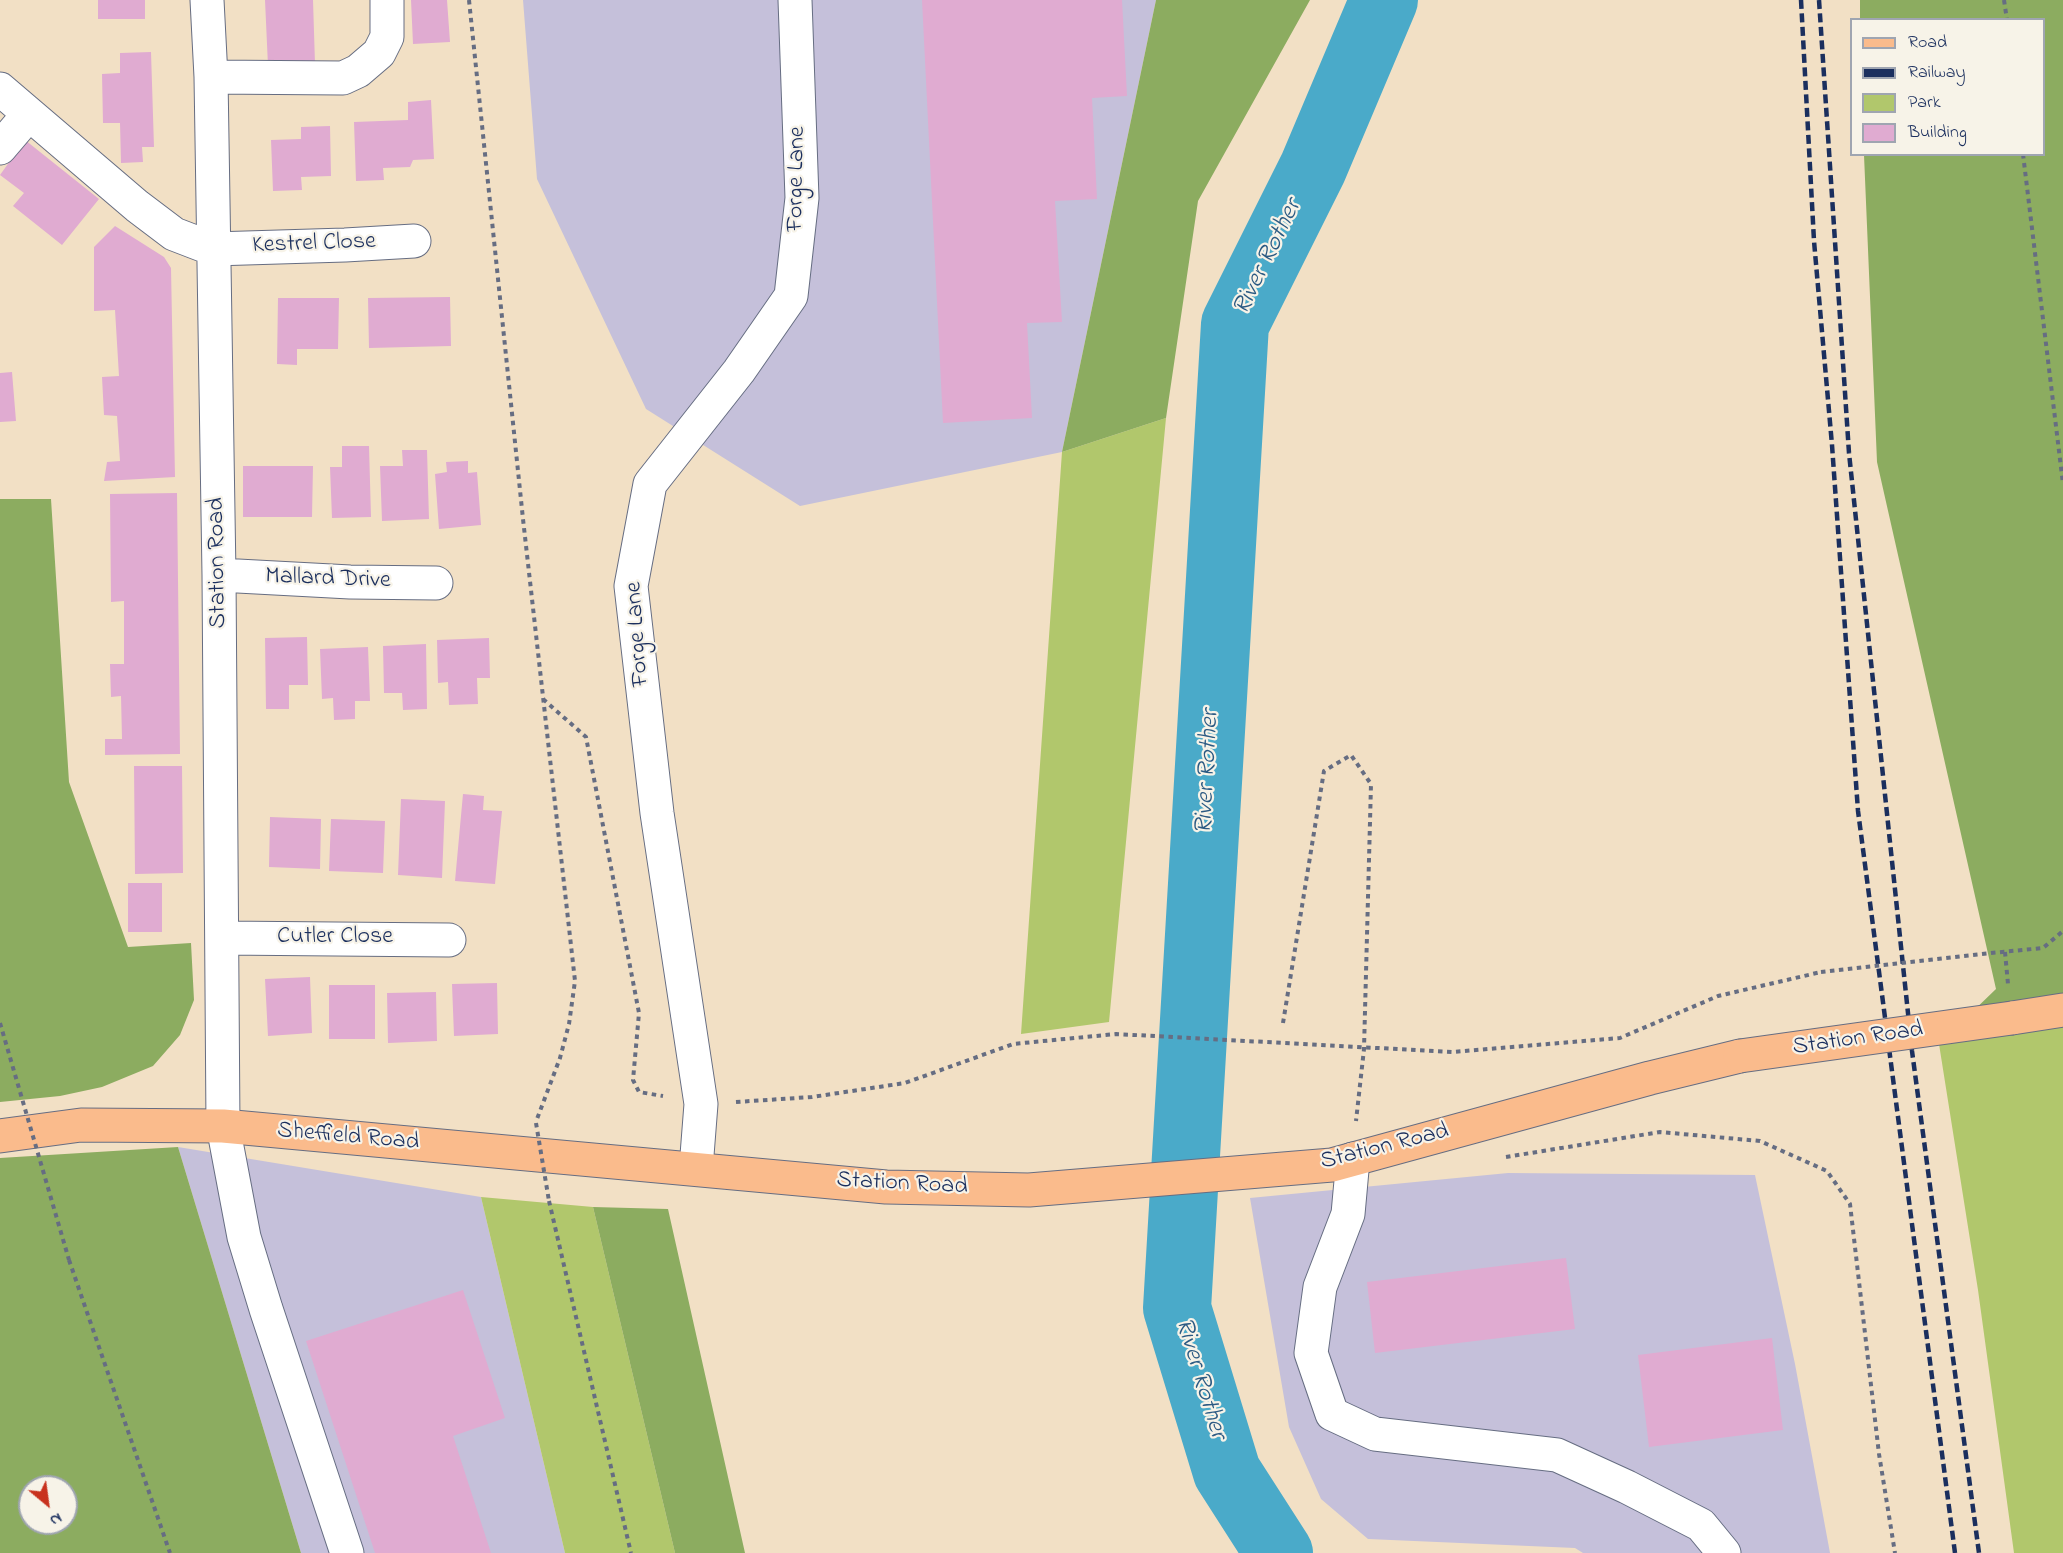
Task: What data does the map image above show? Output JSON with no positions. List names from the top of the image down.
{
  "streets": {
    "main road": ["Station Road", "Sheffield Road"],
    "street": [
      "Forge Lane",
      "Kestrel Close",
      "Mallard Drive",
      "Cutler Close"
    ]
  },
  "crossings": [
    ["Forge Lane", "Station Road"],
    ["Forge Lane", "Sheffield Road"],
    ["Kestrel Close", "Station Road"],
    ["Station Road", "Mallard Drive"],
    ["Station Road", "Cutler Close"],
    ["Station Road", "Sheffield Road"]
  ],
  "water": ["River Rother"],
  "legend": [
    "Road",
    "Railway",
    "Park",
    "Building"
  ],
  "north": "bottom right"
}
